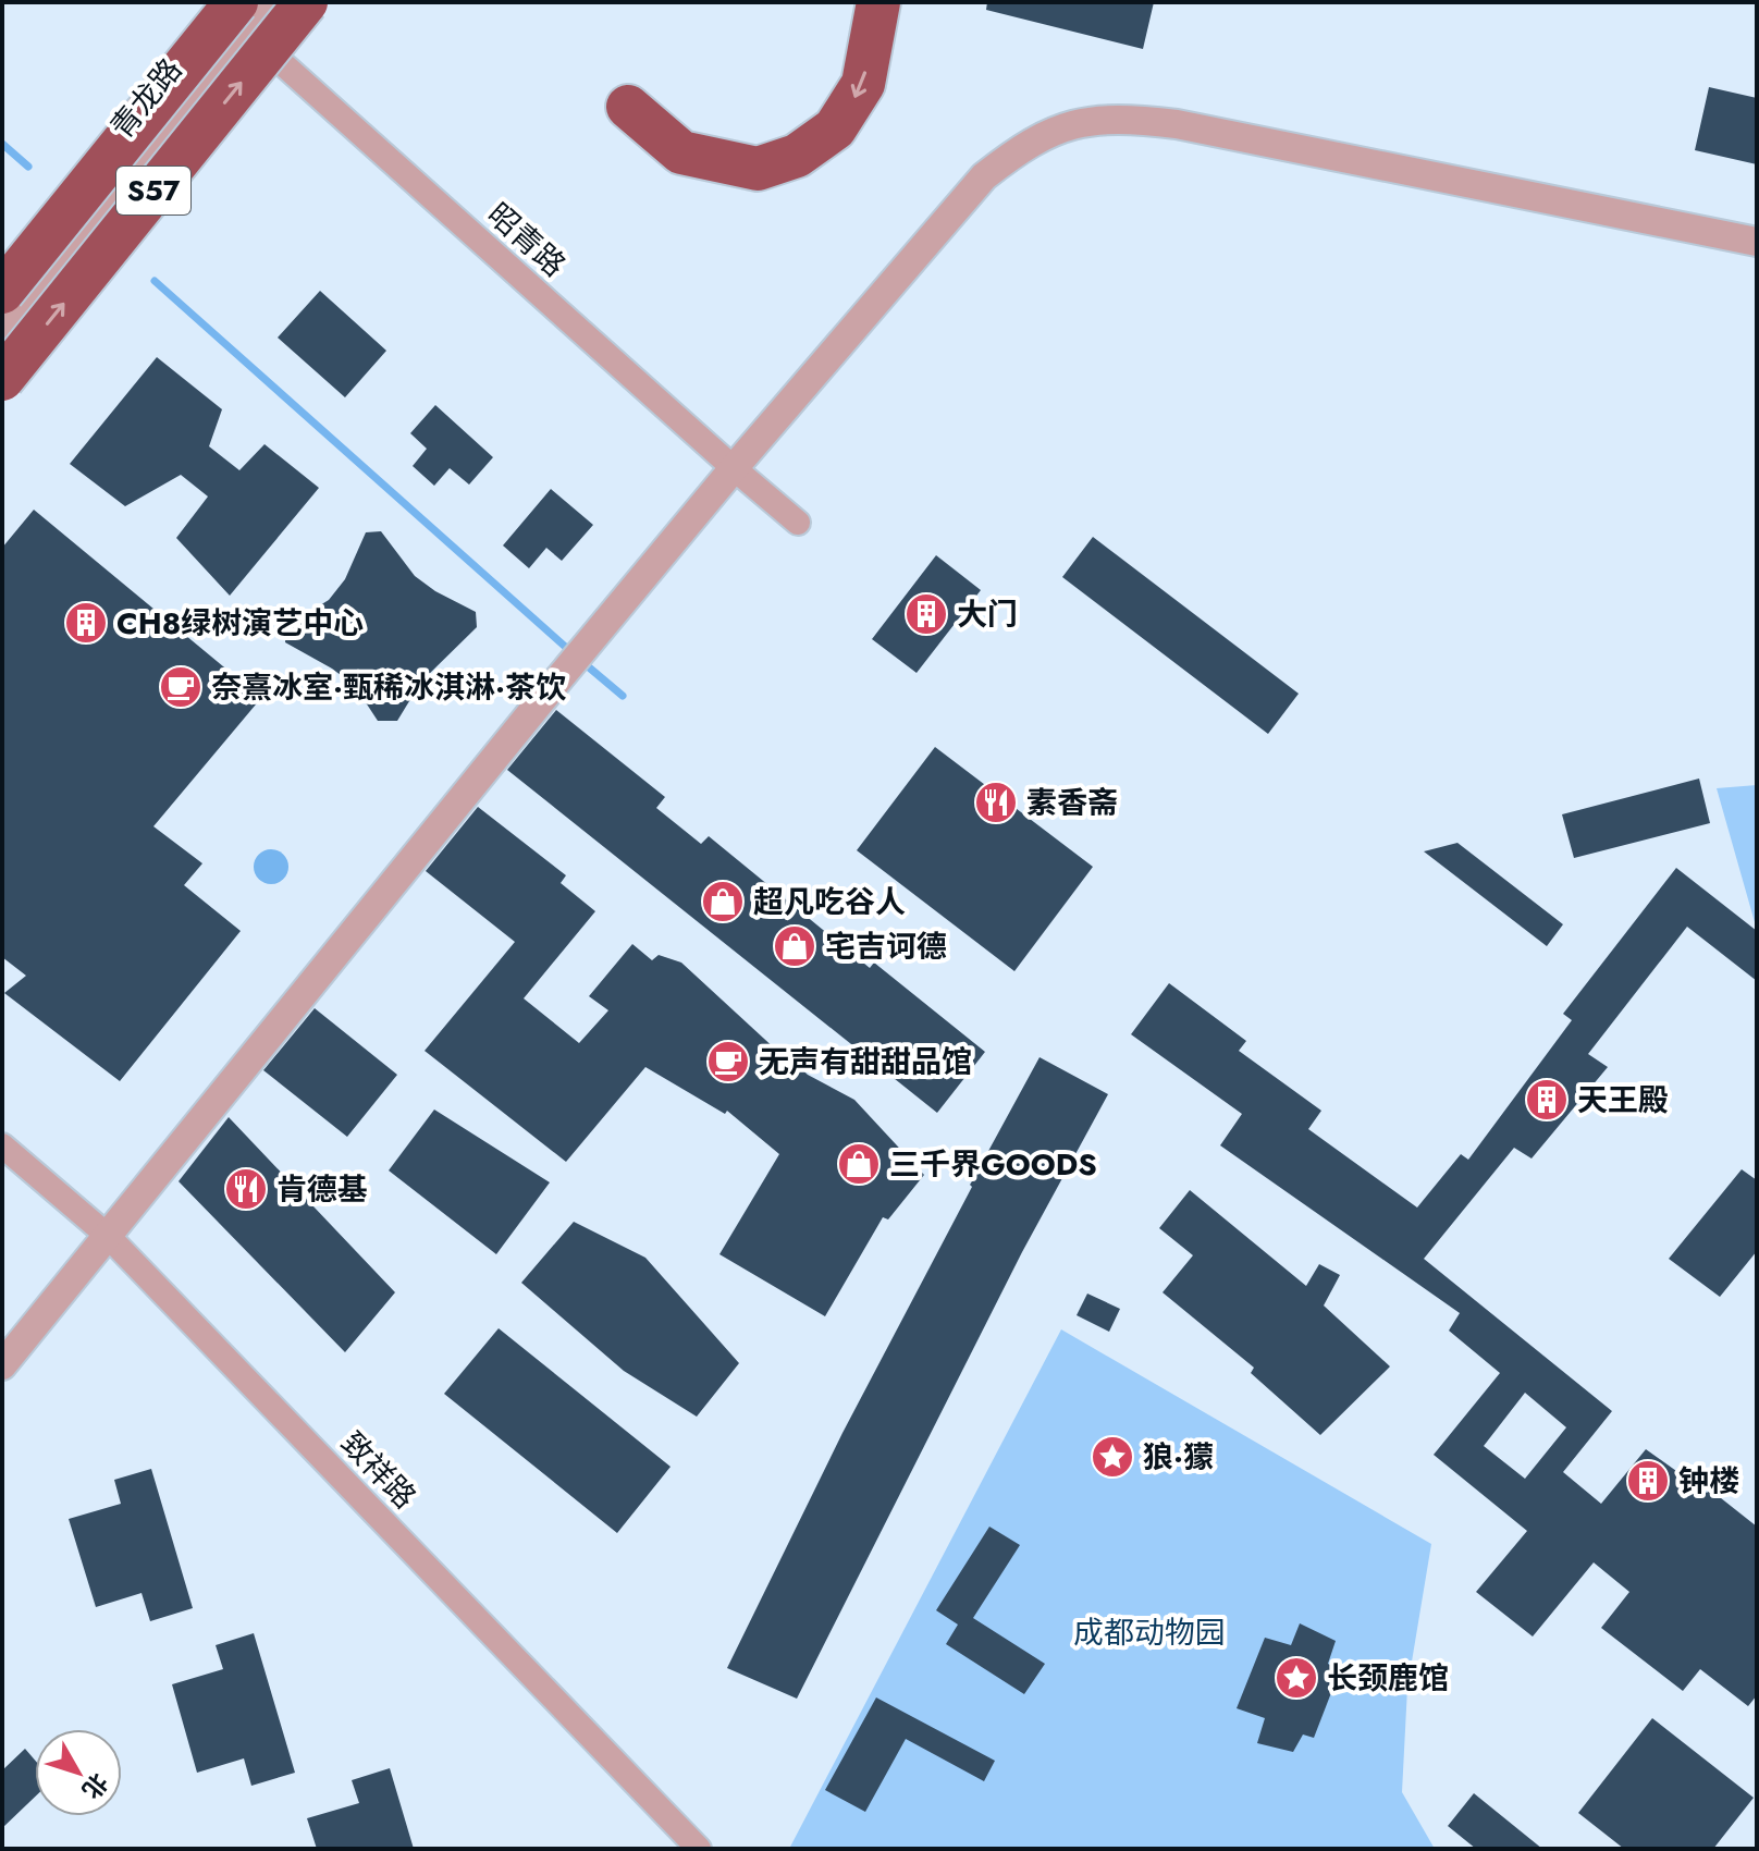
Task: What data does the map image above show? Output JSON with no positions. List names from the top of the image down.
{
  "streets": {
    "highway": ["S57"],
    "street": ["青龙路", "昭青路", "致祥路"]
  },
  "crossings": [
    ["青龙路", "S57"],
    ["青龙路", "昭青路"],
    ["S57", "昭青路"]
  ],
  "parks": ["成都动物园"],
  "places": {
    "building": [
      "大门",
      "CH8绿树演艺中心",
      "天王殿",
      "钟楼"
    ],
    "cafe": ["奈熹冰室·甄稀冰淇淋·茶饮", "无声有甜甜品馆"],
    "restaurant": ["素香斋", "肯德基"],
    "shop": ["超凡吃谷人", "宅吉诃德", "三千界GOODS"],
    "place": ["狼·獴", "长颈鹿馆"]
  },
  "north": "bottom right"
}
